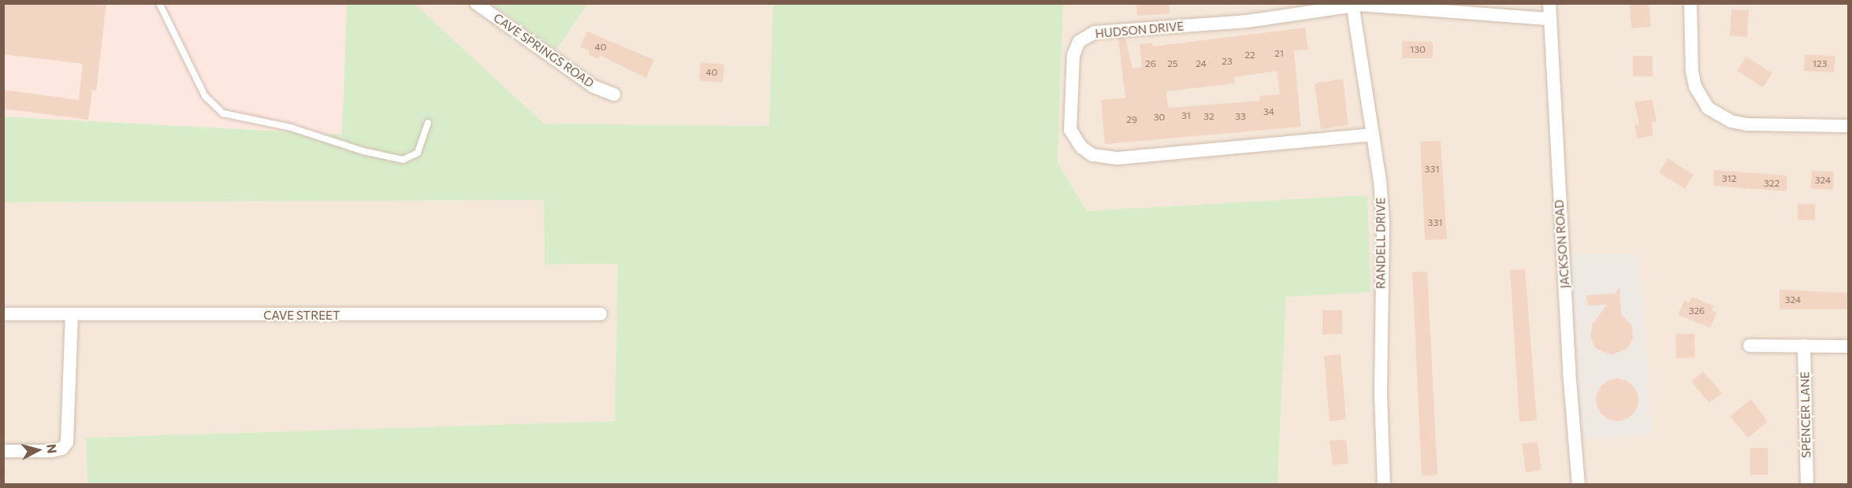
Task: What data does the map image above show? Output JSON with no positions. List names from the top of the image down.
{
  "streets": {
    "street": [
      "HUDSON DRIVE",
      "CAVE SPRINGS ROAD",
      "RANDELL DRIVE",
      "JACKSON ROAD",
      "CAVE STREET",
      "SPENCER LANE"
    ]
  },
  "crossings": [
    ["HUDSON DRIVE", "RANDELL DRIVE"],
    ["HUDSON DRIVE", "JACKSON ROAD"]
  ],
  "house_numbers": [
    "40",
    "130",
    "21",
    "22",
    "23",
    "26",
    "25",
    "24",
    "123",
    "40",
    "34",
    "31",
    "32",
    "33",
    "30",
    "29",
    "331",
    "312",
    "324",
    "322",
    "331",
    "324",
    "326"
  ],
  "north": "right"
}
